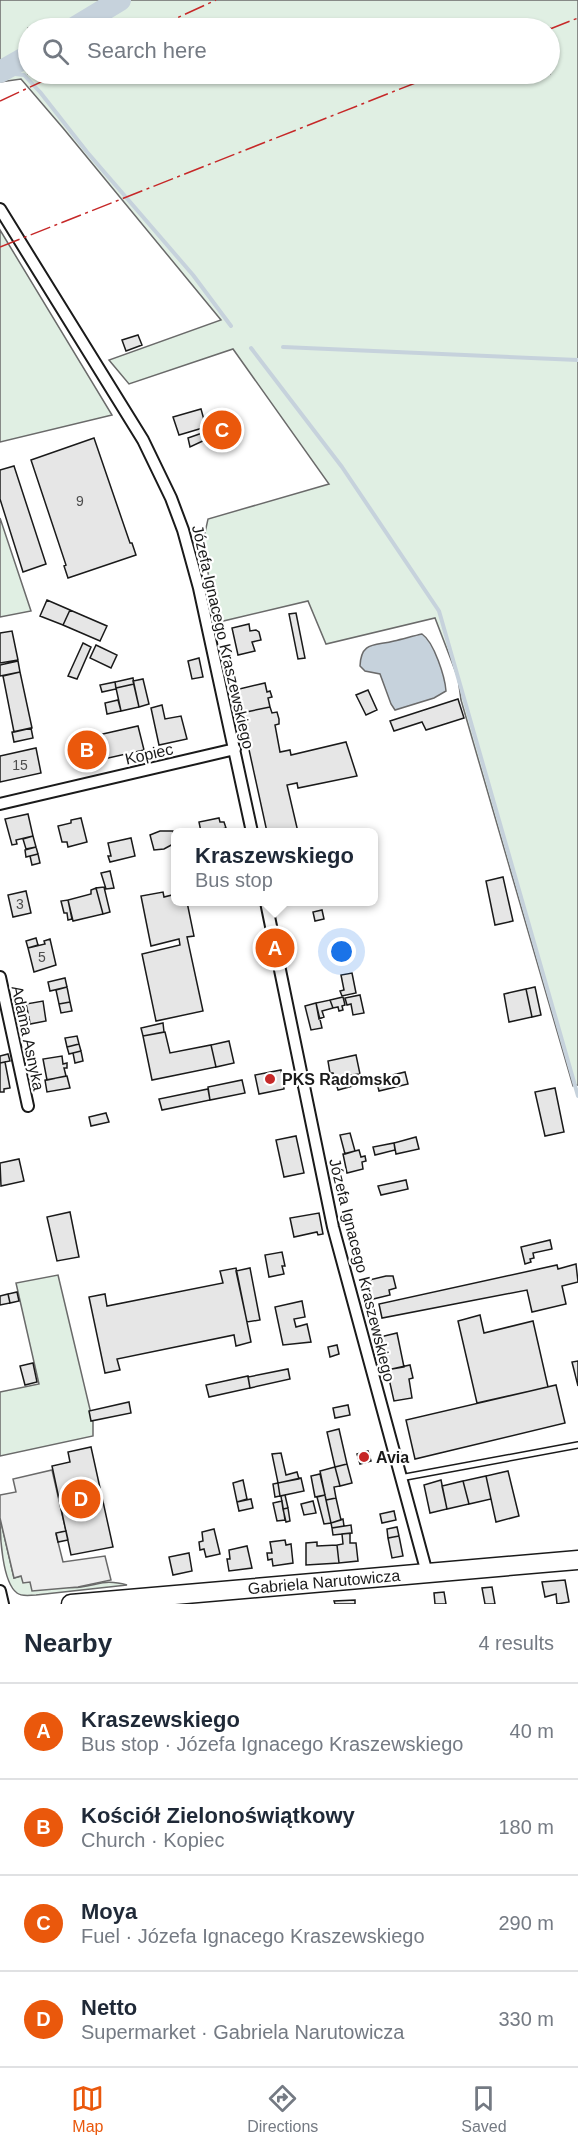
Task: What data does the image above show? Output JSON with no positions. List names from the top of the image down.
{
  "streets": {
    "main road": ["Gabriela Narutowicza"],
    "street": ["Józefa Ignacego Kraszewskiego", "Kopiec", "Adama Asnyka"]
  },
  "crossings": [
    ["Józefa Ignacego Kraszewskiego", "Kopiec"],
    ["Józefa Ignacego Kraszewskiego", "Gabriela Narutowicza"]
  ],
  "places": ["PKS Radomsko", "Avia"],
  "house_numbers": [
    "9",
    "15",
    "3",
    "5"
  ],
  "page": {
    "search": "Search here",
    "pins": [
      "C",
      "B",
      "A",
      "D"
    ],
    "popup": ["Kraszewskiego", "Bus stop"],
    "heading": ["Nearby", "4 results"],
    "list": [
      {
        "mark": "A",
        "name": "Kraszewskiego",
        "note": "Bus stop · Józefa Ignacego Kraszewskiego",
        "value": "40 m"
      },
      {
        "mark": "B",
        "name": "Kościół Zielonoświątkowy",
        "note": "Church · Kopiec",
        "value": "180 m"
      },
      {
        "mark": "C",
        "name": "Moya",
        "note": "Fuel · Józefa Ignacego Kraszewskiego",
        "value": "290 m"
      },
      {
        "mark": "D",
        "name": "Netto",
        "note": "Supermarket · Gabriela Narutowicza",
        "value": "330 m"
      }
    ],
    "nav": ["Map", "Directions", "Saved"]
  }
}
